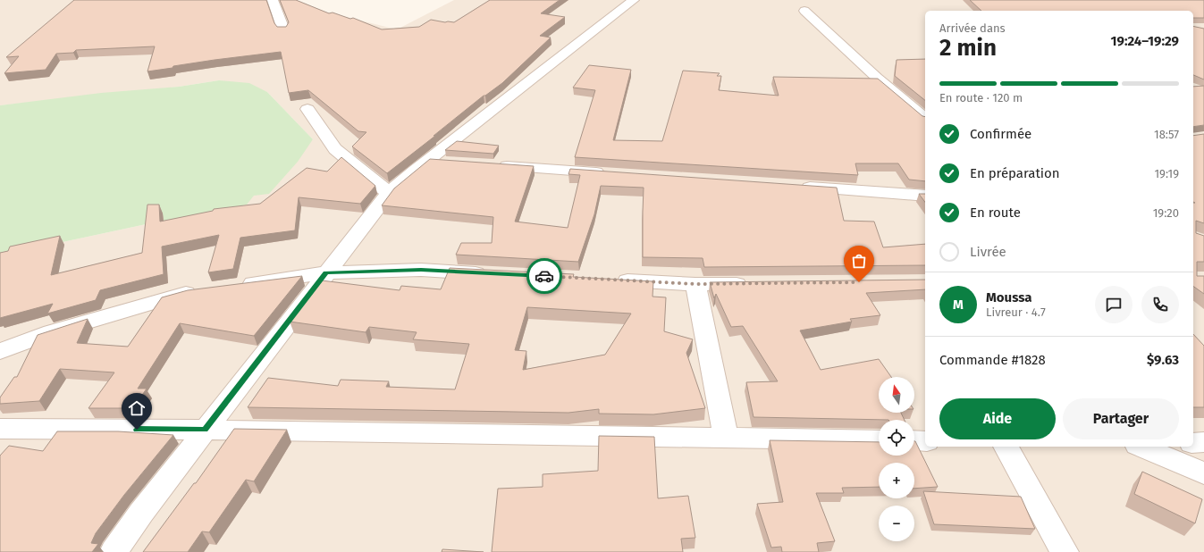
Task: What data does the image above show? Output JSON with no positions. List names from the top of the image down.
{
  "north": "top",
  "page": {
    "heading": ["2 min", "Arrivée dans", "19:24–19:29"],
    "panel": [
      "Moussa",
      "Livreur · 4.7",
      "Commande #1828",
      "$9.63"
    ],
    "bar": "En route · 120 m",
    "list": [
      ["Confirmée", "18:57"],
      ["En préparation", "19:19"],
      ["En route", "19:20"],
      "Livrée"
    ],
    "round": "M",
    "map_buttons": ["+", "−"],
    "buttons": ["Aide", "Partager"]
  }
}
